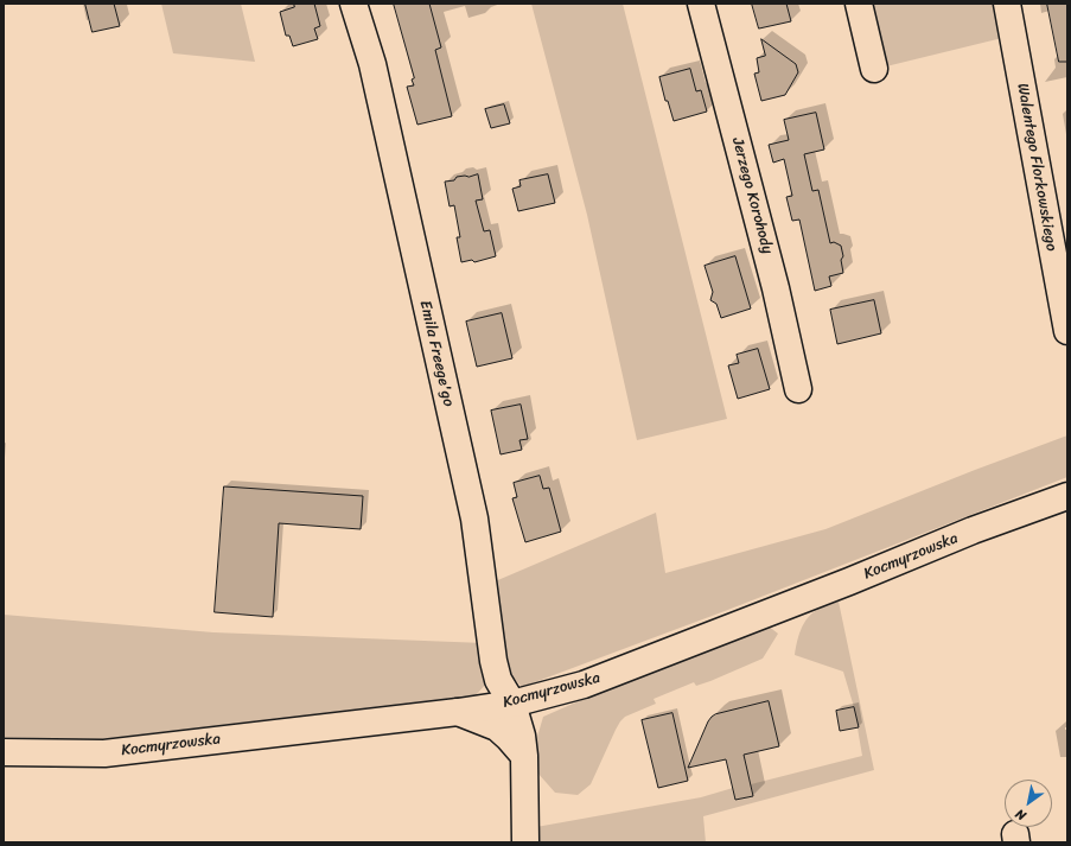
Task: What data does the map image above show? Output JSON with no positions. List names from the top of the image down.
{
  "streets": {
    "street": [
      "Walentego Florkowskiego",
      "Jerzego Korohody",
      "Emila Freege'go",
      "Kocmyrzowska"
    ]
  },
  "crossings": [
    ["Emila Freege'go", "Kocmyrzowska"]
  ],
  "north": "bottom left"
}
